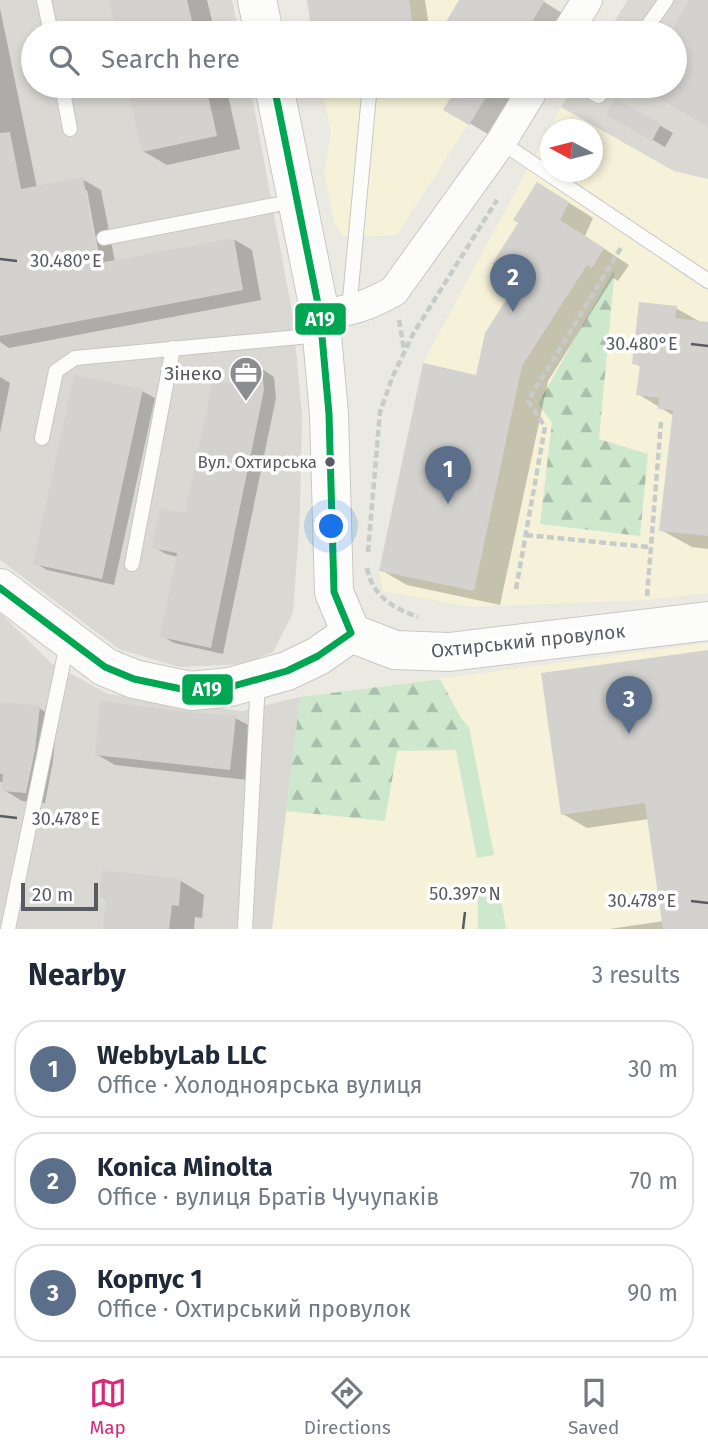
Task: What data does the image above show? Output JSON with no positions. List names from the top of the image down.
{
  "streets": {
    "main road": ["Охтирський провулок"]
  },
  "places": {
    "office": ["Зінеко"],
    "other": ["Вул. Охтирська"]
  },
  "lines": ["transit line А19"],
  "scale_bar": "20 m",
  "north": "left",
  "page": {
    "search": "Search here",
    "pins": ["2", "1", "3"],
    "scale": "20 m",
    "heading": ["Nearby", "3 results"],
    "list": [
      {
        "mark": "1",
        "name": "WebbyLab LLC",
        "note": "Office · Холодноярська вулиця",
        "value": "30 m"
      },
      {
        "mark": "2",
        "name": "Konica Minolta",
        "note": "Office · вулиця Братів Чучупаків",
        "value": "70 m"
      },
      {
        "mark": "3",
        "name": "Корпус 1",
        "note": "Office · Охтирський провулок",
        "value": "90 m"
      }
    ],
    "nav": ["Map", "Directions", "Saved"]
  },
  "coordinates": ["30.480°E", "30.478°E", "50.397°N"]
}
